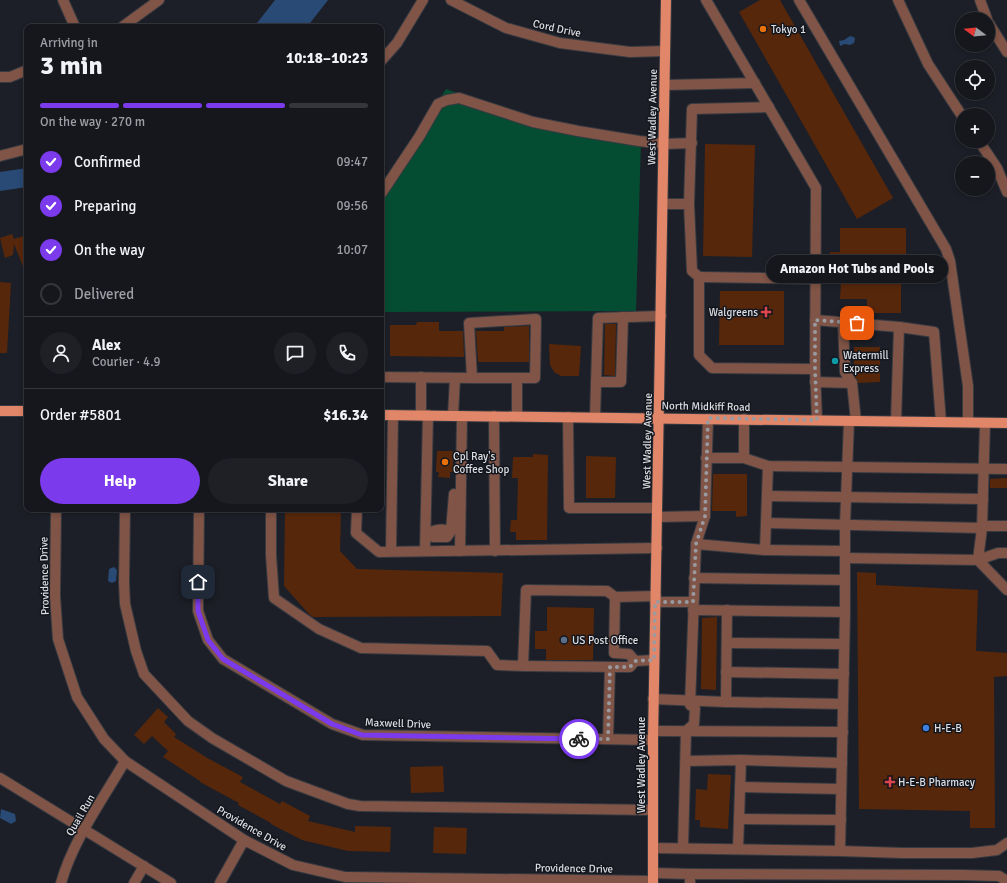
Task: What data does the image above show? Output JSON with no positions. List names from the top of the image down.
{
  "streets": {
    "main road": ["West Wadley Avenue", "North Midkiff Road"],
    "street": [
      "Cord Drive",
      "Providence Drive",
      "Maxwell Drive",
      "Quail Run"
    ]
  },
  "crossings": [
    ["Cord Drive", "West Wadley Avenue"],
    ["West Wadley Avenue", "North Midkiff Road"],
    ["West Wadley Avenue", "Providence Drive"],
    ["West Wadley Avenue", "Maxwell Drive"],
    ["Providence Drive", "Quail Run"]
  ],
  "places": {
    "other": [
      "Tokyo 1",
      "Amazon Hot Tubs and Pools",
      "Watermill Express",
      "Cpl Ray's Coffee Shop",
      "US Post Office",
      "H-E-B"
    ],
    "health": ["Walgreens", "H-E-B Pharmacy"]
  },
  "north": "left",
  "page": {
    "map_buttons": ["+", "−"],
    "heading": ["3 min", "Arriving in", "10:18–10:23"],
    "panel": [
      "Alex",
      "Courier · 4.9",
      "Order #5801",
      "$16.34"
    ],
    "bar": "On the way · 270 m",
    "list": [
      ["Confirmed", "09:47"],
      ["Preparing", "09:56"],
      ["On the way", "10:07"],
      "Delivered"
    ],
    "bubble": "Amazon Hot Tubs and Pools",
    "buttons": ["Help", "Share"]
  }
}
